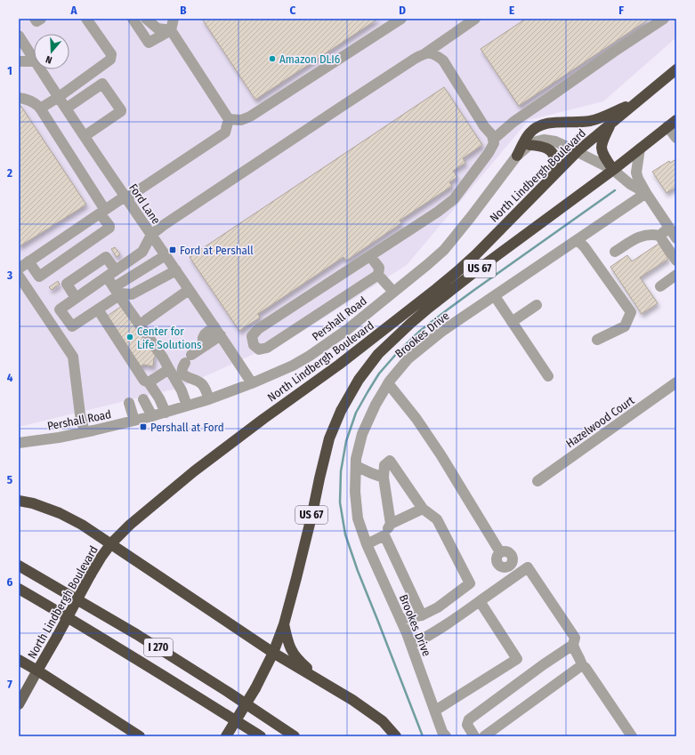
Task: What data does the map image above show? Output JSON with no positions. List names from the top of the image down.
{
  "streets": {
    "highway": ["North Lindbergh Boulevard", "US 67", "I 270"],
    "street": [
      "Ford Lane",
      "Pershall Road",
      "Brookes Drive",
      "Hazelwood Court"
    ]
  },
  "crossings": [
    ["North Lindbergh Boulevard", "Pershall Road"],
    ["Ford Lane", "Pershall Road"],
    ["US 67", "Pershall Road"],
    ["Pershall Road", "Brookes Drive"]
  ],
  "places": {
    "other": ["Amazon DLI6", "Center for Life Solutions"],
    "transit": ["Ford at Pershall", "Pershall at Ford"]
  },
  "north": "bottom",
  "grid": {
    "columns": [
      "A",
      "B",
      "C",
      "D",
      "E",
      "F"
    ],
    "rows": [
      "1",
      "2",
      "3",
      "4",
      "5",
      "6",
      "7"
    ]
  }
}
